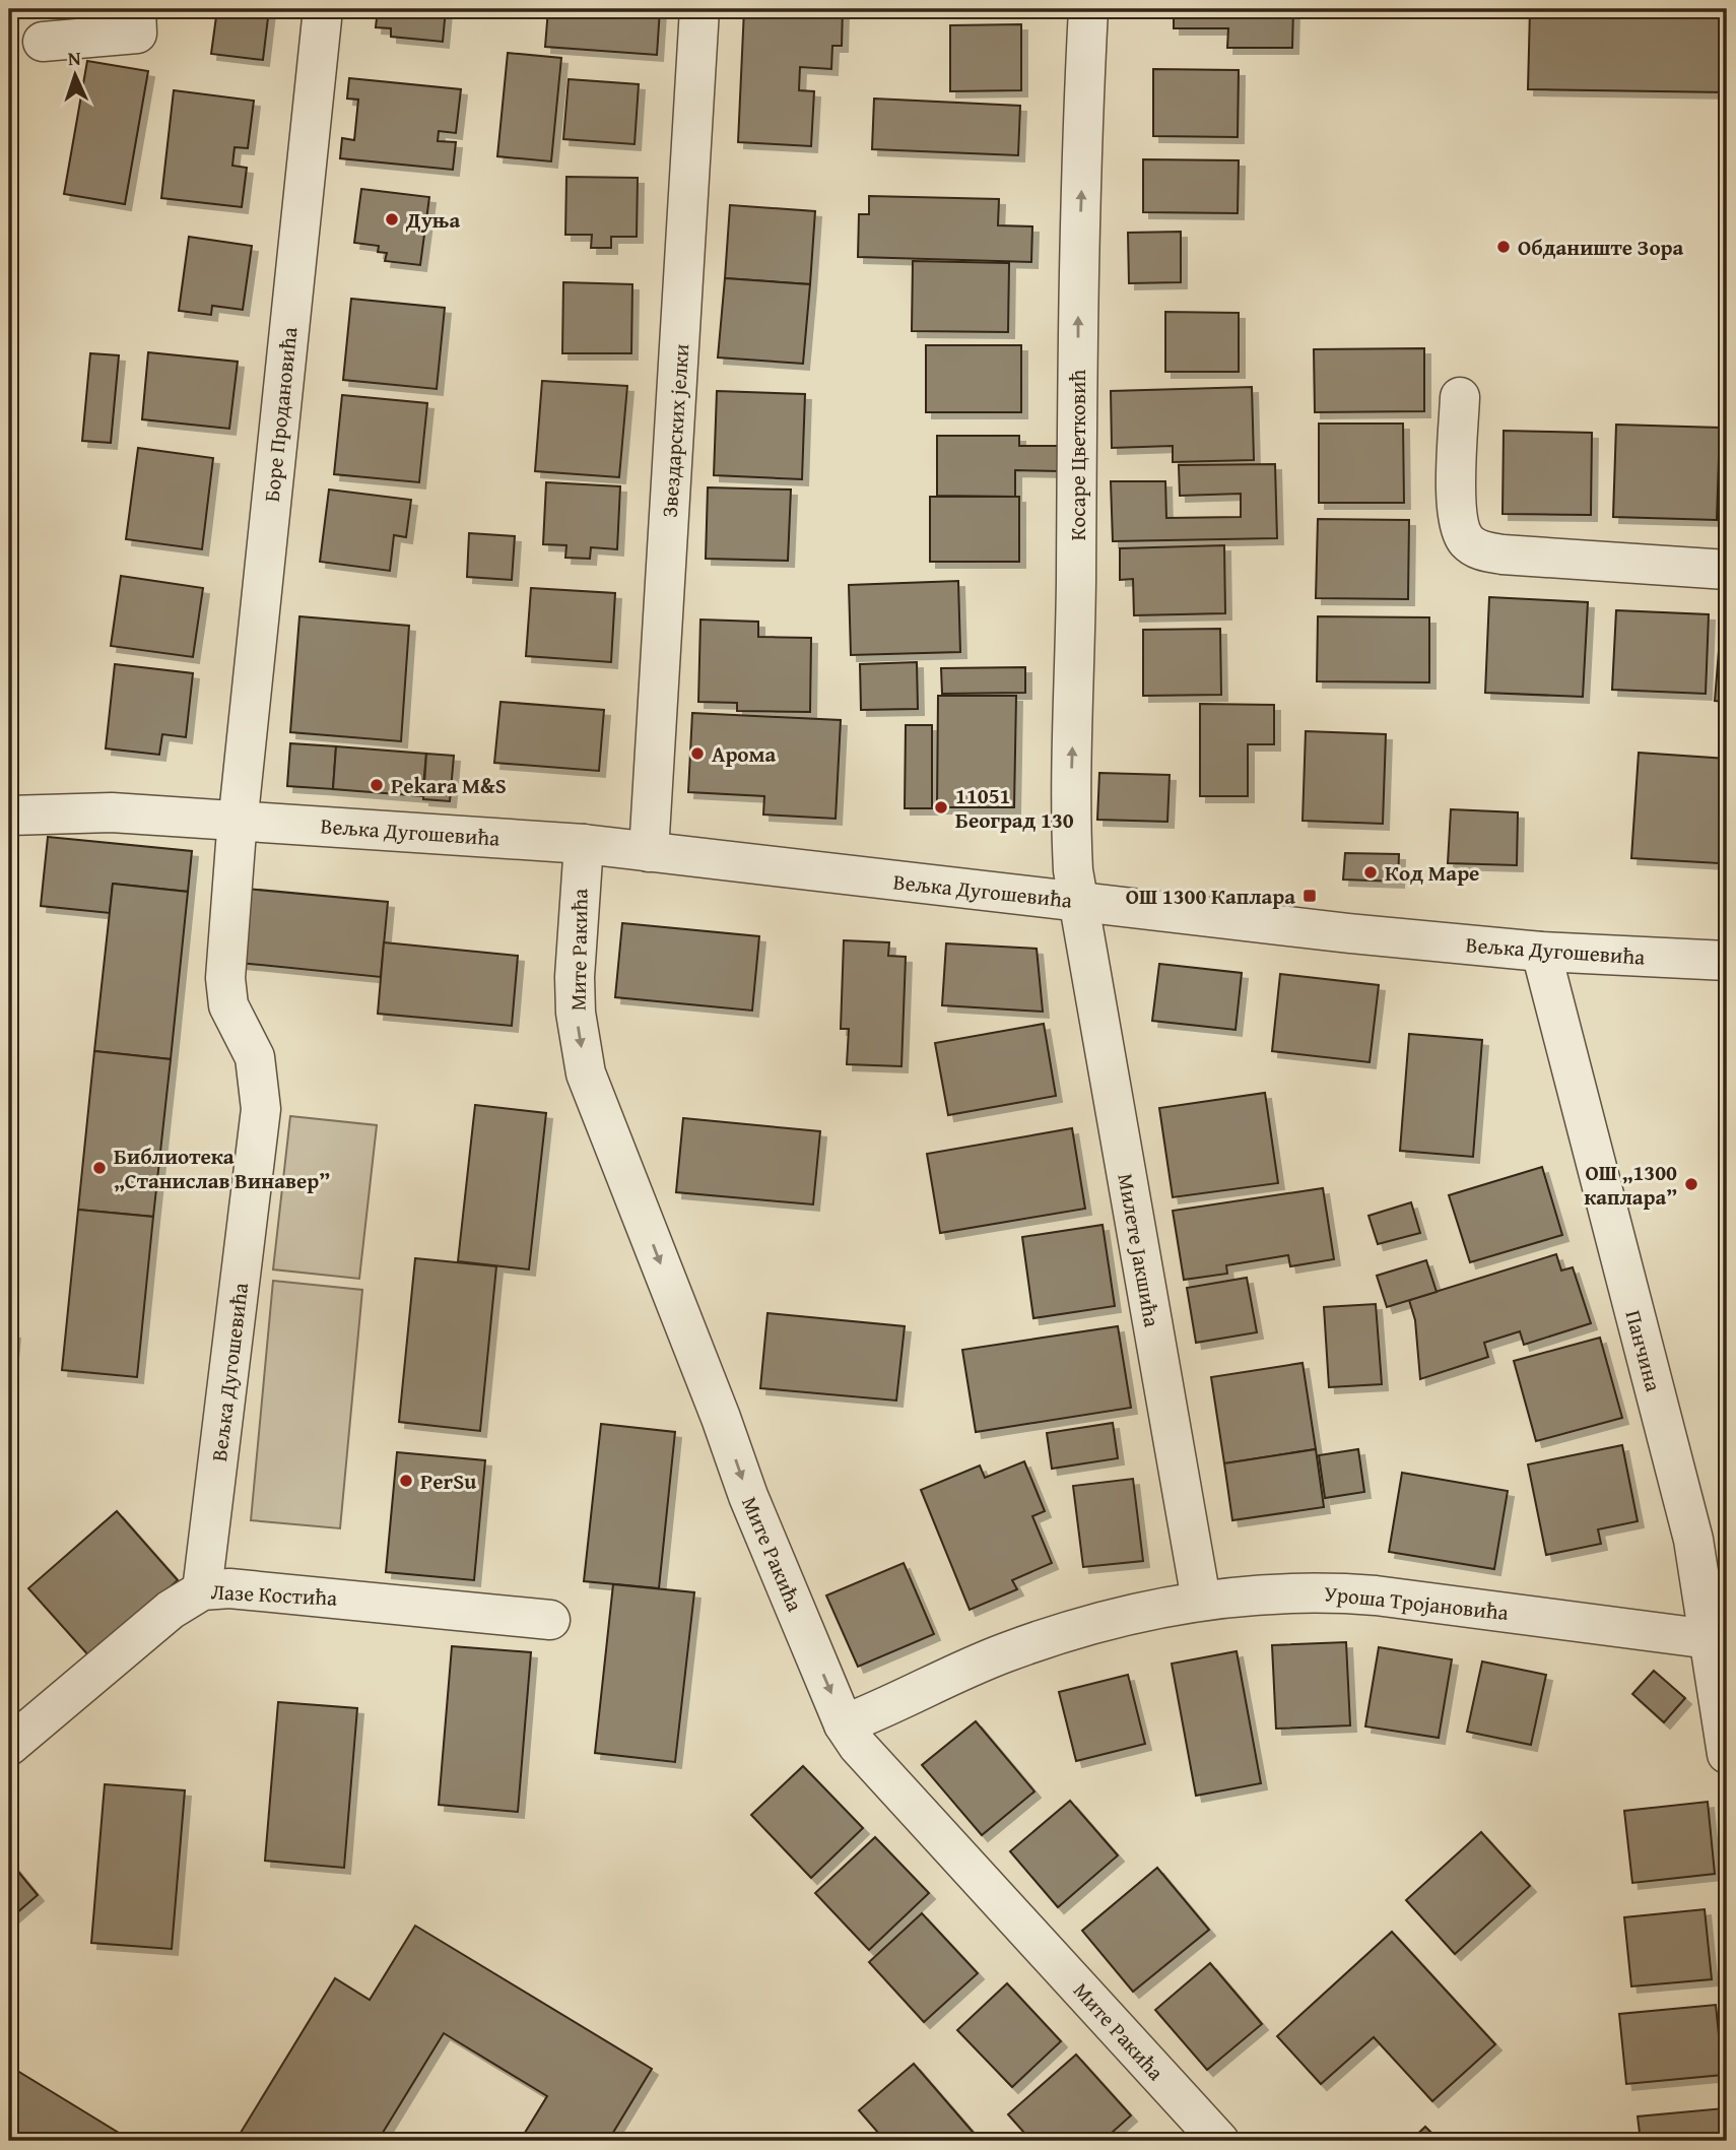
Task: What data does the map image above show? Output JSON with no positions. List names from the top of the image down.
{
  "streets": {
    "street": [
      "Боре Продановића",
      "Звездарских јелки",
      "Косаре Цветковић",
      "Вељка Дугошевића",
      "Мите Ракића",
      "Милете Јакшића",
      "Панчина",
      "Лазе Костића",
      "Уроша Тројановића"
    ]
  },
  "crossings": [
    ["Боре Продановића", "Вељка Дугошевића"],
    ["Звездарских јелки", "Вељка Дугошевића"],
    ["Косаре Цветковић", "Вељка Дугошевића"],
    ["Косаре Цветковић", "Милете Јакшића"],
    ["Вељка Дугошевића", "Мите Ракића"],
    ["Вељка Дугошевића", "Милете Јакшића"],
    ["Вељка Дугошевића", "Панчина"],
    ["Вељка Дугошевића", "Лазе Костића"],
    ["Мите Ракића", "Уроша Тројановића"],
    ["Милете Јакшића", "Уроша Тројановића"],
    ["Панчина", "Уроша Тројановића"]
  ],
  "one_way": ["Косаре Цветковић", "Мите Ракића"],
  "places": {
    "other": [
      "Дуња",
      "Обданиште Зора",
      "Арома",
      "Pekara M&S",
      "11051 Београд 130",
      "Код Маре",
      "Библиотека „Станислав Винавер”",
      "ОШ „1300 каплара”",
      "PerSu"
    ],
    "transit": ["ОШ 1300 Каплара"]
  },
  "north": "top"
}
